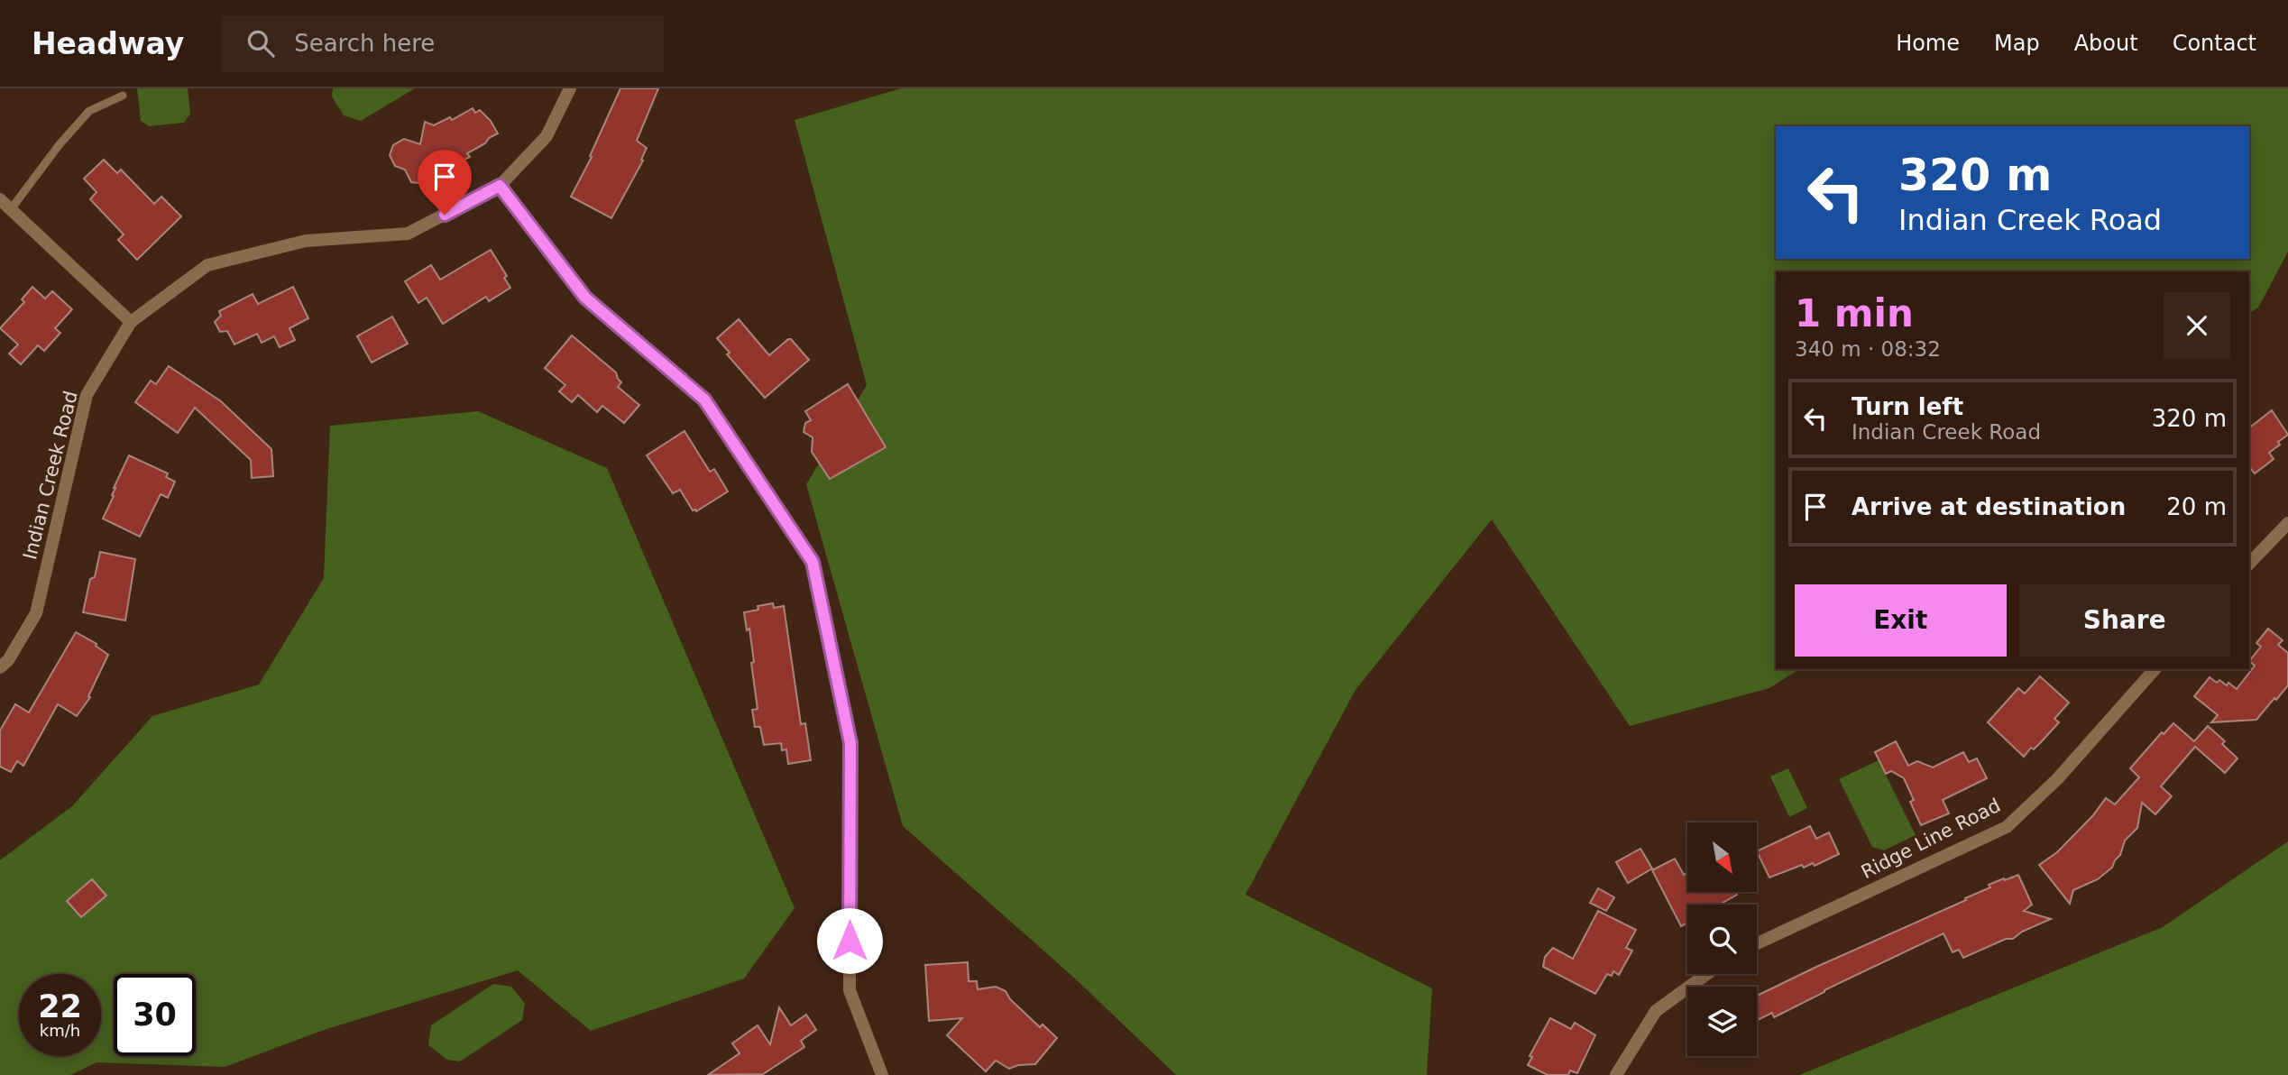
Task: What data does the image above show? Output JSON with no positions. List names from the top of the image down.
{
  "streets": {
    "street": ["Indian Creek Road", "Ridge Line Road"]
  },
  "north": "bottom right",
  "page": {
    "header": "Headway",
    "search": "Search here",
    "nav": [
      "Home",
      "Map",
      "About",
      "Contact"
    ],
    "turn": ["320 m", "Indian Creek Road"],
    "heading": ["1 min", "340 m · 08:32"],
    "list": [
      {
        "name": "Turn left",
        "note": "Indian Creek Road",
        "value": "320 m"
      },
      {
        "name": "Arrive at destination",
        "value": "20 m"
      }
    ],
    "buttons": ["Exit", "Share"],
    "speed": "22 km/h",
    "limit": "30"
  }
}
